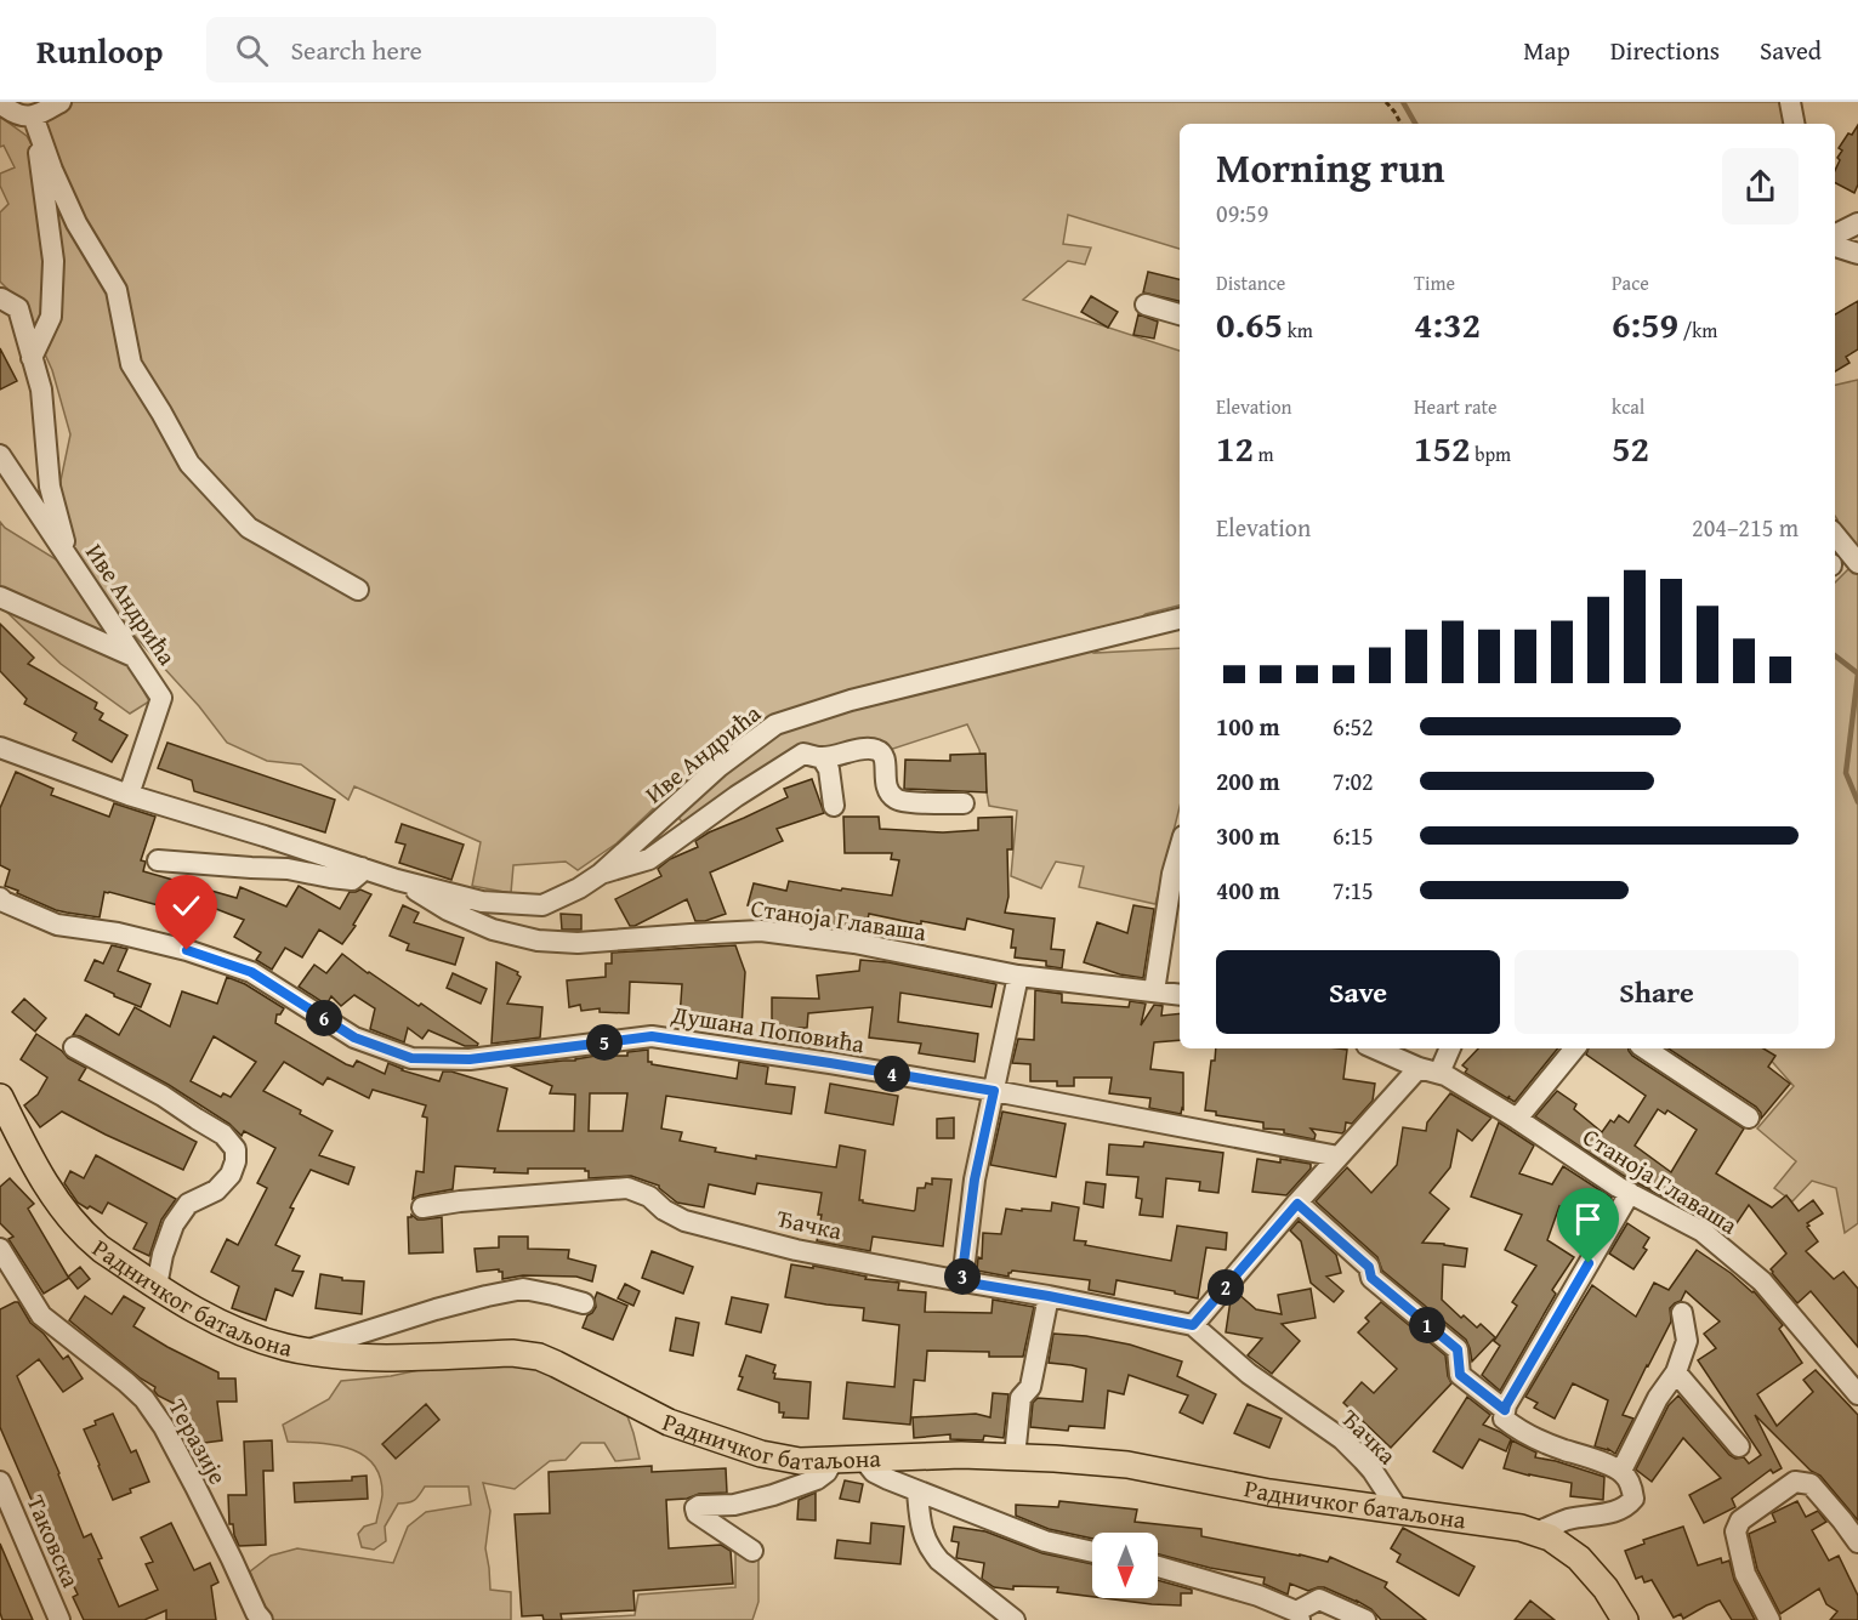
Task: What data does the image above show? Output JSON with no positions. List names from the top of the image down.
{
  "streets": {
    "main road": ["Радничког батаљона"],
    "street": [
      "Иве Андрића",
      "Станоја Главаша",
      "Душана Поповића",
      "Ђачка",
      "Теразије",
      "Таковска"
    ]
  },
  "crossings": [
    ["Иве Андрића", "Станоја Главаша"],
    ["Ђачка", "Радничког батаљона"]
  ],
  "north": "bottom",
  "page": {
    "header": "Runloop",
    "search": "Search here",
    "nav": ["Map", "Directions", "Saved"],
    "heading": ["Morning run", "09:59"],
    "stats": [
      ["Distance", "0.65 km"],
      ["Time", "4:32"],
      ["Pace", "6:59 /km"],
      ["Elevation", "12 m"],
      ["Heart rate", "152 bpm"],
      ["kcal", "52"]
    ],
    "chart": ["Elevation", "204–215 m"],
    "list": [
      {
        "name": "100 m",
        "note": "6:52"
      },
      {
        "name": "200 m",
        "note": "7:02"
      },
      {
        "name": "300 m",
        "note": "6:15"
      },
      {
        "name": "400 m",
        "note": "7:15"
      }
    ],
    "buttons": ["Save", "Share"],
    "pins": [
      "6",
      "5",
      "4",
      "3",
      "2",
      "1"
    ]
  }
}
